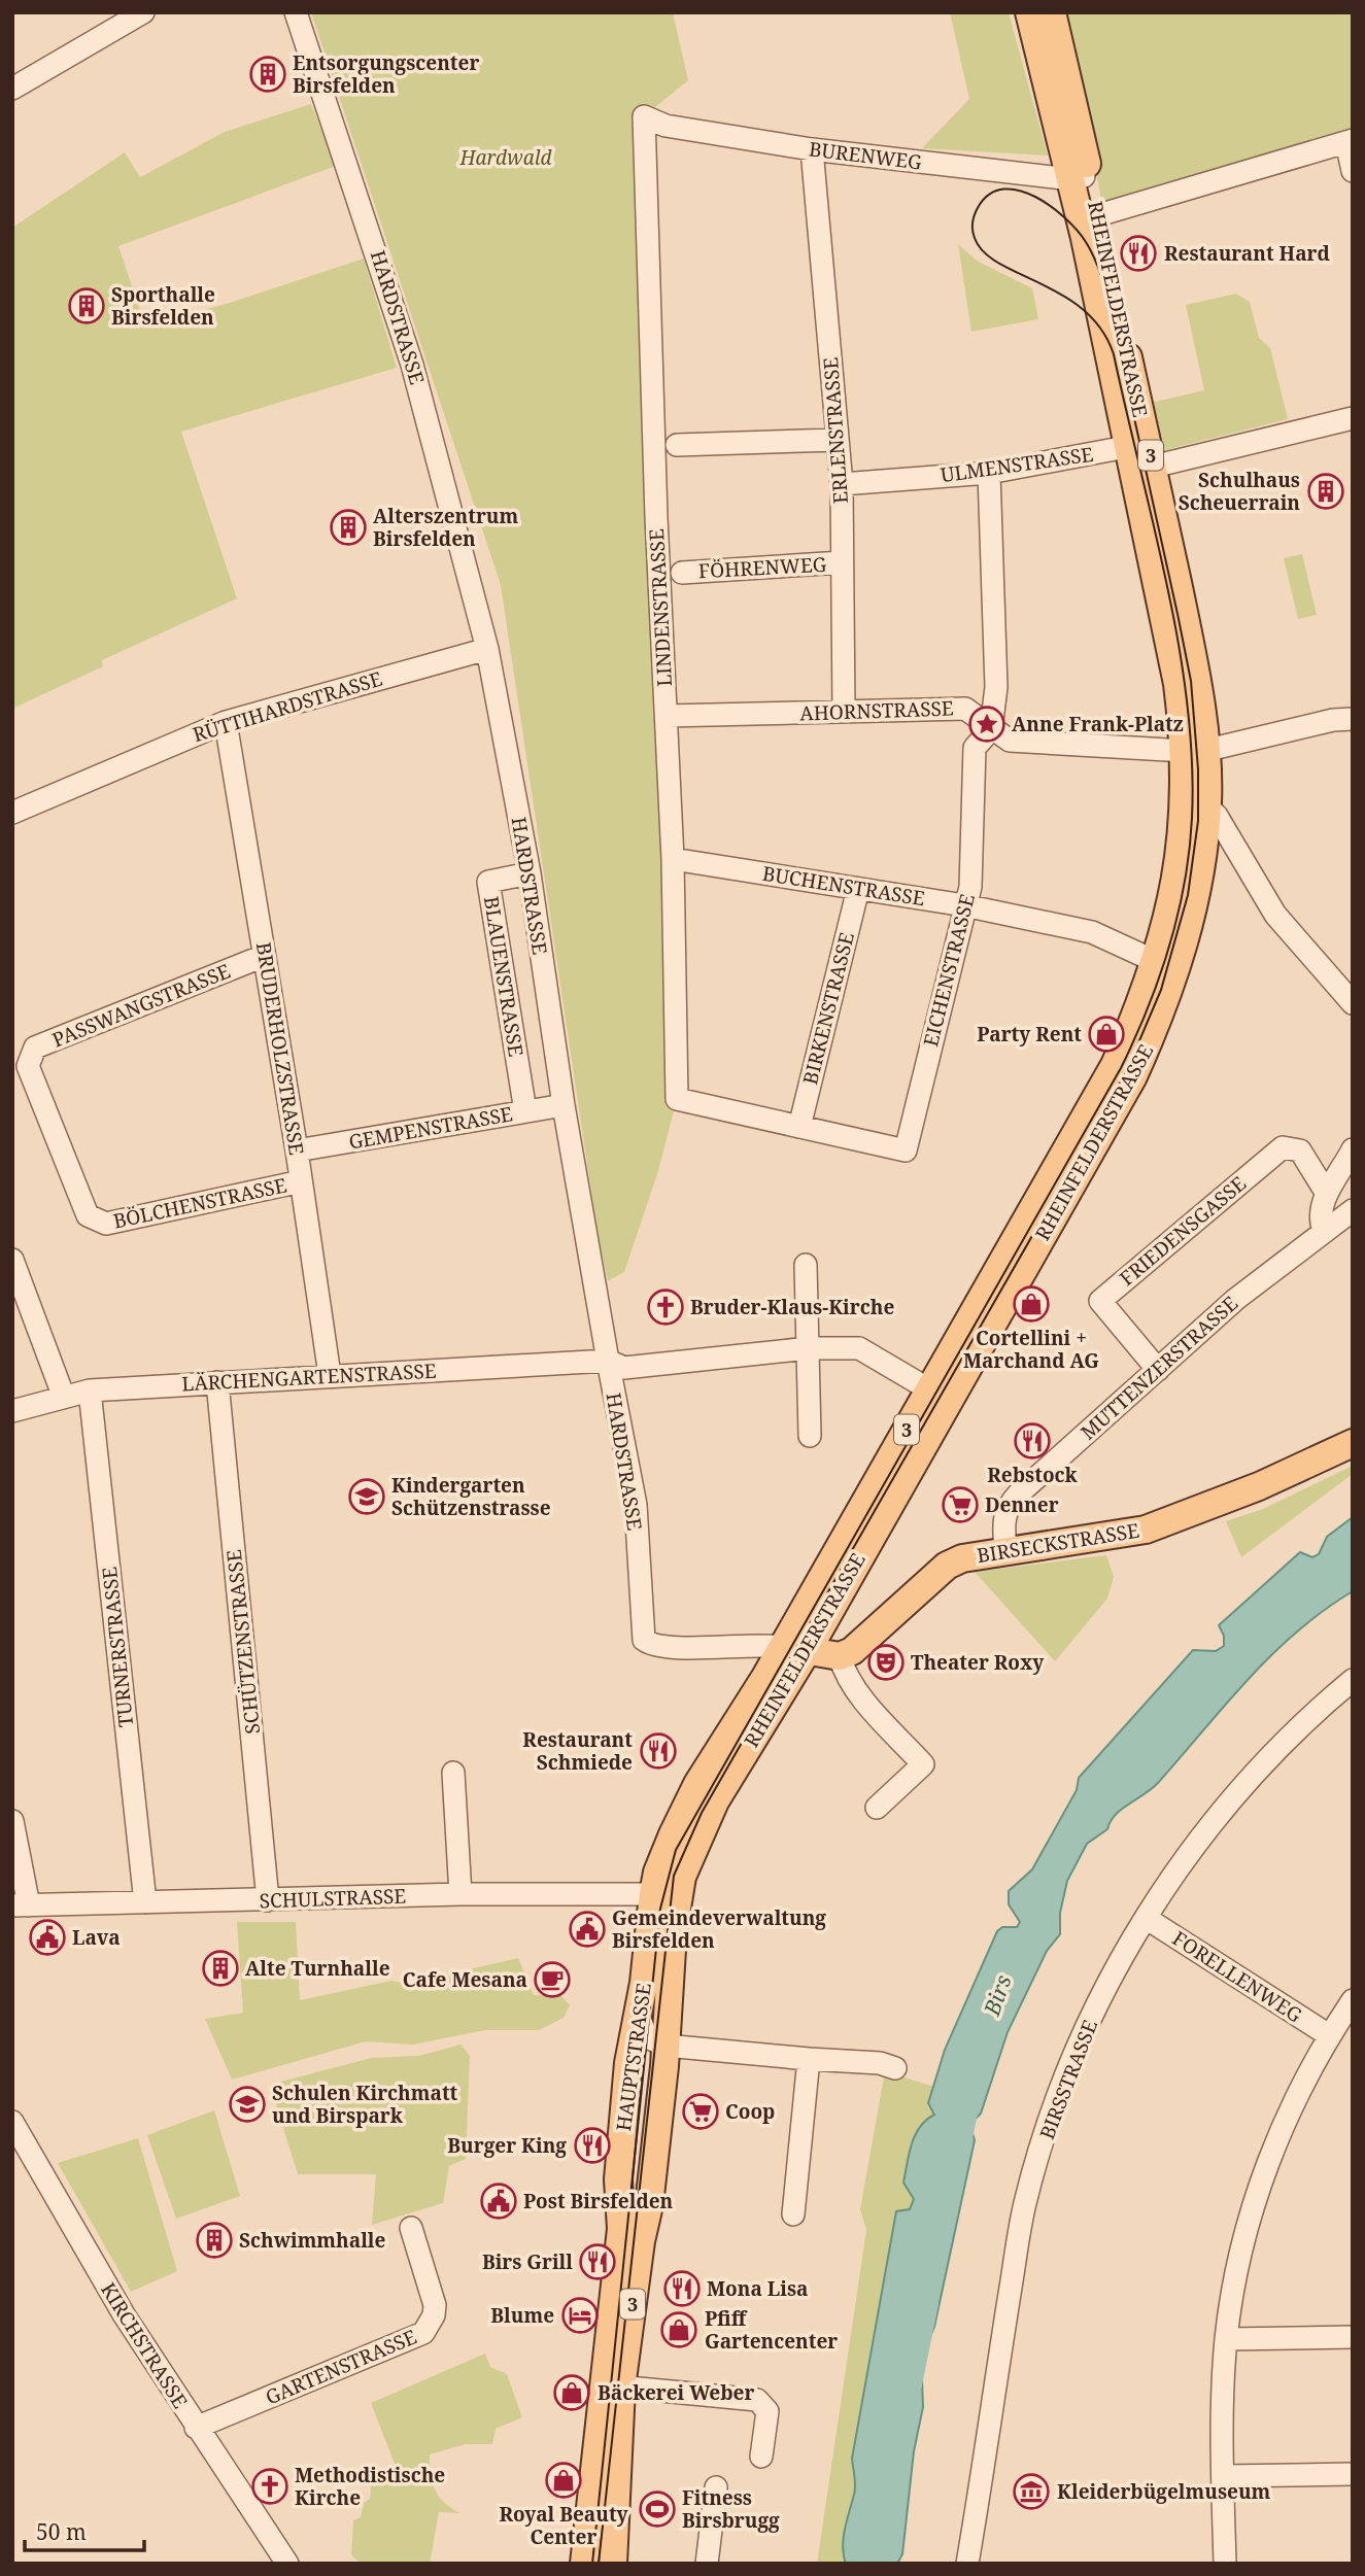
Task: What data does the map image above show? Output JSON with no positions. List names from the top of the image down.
{
  "streets": {
    "main road": [
      "RHEINFELDERSTRASSE",
      "3",
      "BIRSECKSTRASSE",
      "HAUPTSTRASSE"
    ],
    "street": [
      "BURENWEG",
      "HARDSTRASSE",
      "ERLENSTRASSE",
      "ULMENSTRASSE",
      "FÖHRENWEG",
      "LINDENSTRASSE",
      "RÜTTIHARDSTRASSE",
      "AHORNSTRASSE",
      "BUCHENSTRASSE",
      "EICHENSTRASSE",
      "BLAUENSTRASSE",
      "PASSWANGSTRASSE",
      "BIRKENSTRASSE",
      "BRUDERHOLZSTRASSE",
      "GEMPENSTRASSE",
      "BÖLCHENSTRASSE",
      "FRIEDENSGASSE",
      "MUTTENZERSTRASSE",
      "LÄRCHENGARTENSTRASSE",
      "SCHÜTZENSTRASSE",
      "TURNERSTRASSE",
      "SCHULSTRASSE",
      "FORELLENWEG",
      "BIRSSTRASSE",
      "KIRCHSTRASSE",
      "GARTENSTRASSE"
    ]
  },
  "crossings": [
    ["BURENWEG", "RHEINFELDERSTRASSE"],
    ["BURENWEG", "ERLENSTRASSE"],
    ["BURENWEG", "LINDENSTRASSE"],
    ["RHEINFELDERSTRASSE", "HARDSTRASSE"],
    ["RHEINFELDERSTRASSE", "ULMENSTRASSE"],
    ["RHEINFELDERSTRASSE", "AHORNSTRASSE"],
    ["RHEINFELDERSTRASSE", "BUCHENSTRASSE"],
    ["RHEINFELDERSTRASSE", "SCHULSTRASSE"],
    ["RHEINFELDERSTRASSE", "HAUPTSTRASSE"],
    ["HARDSTRASSE", "RÜTTIHARDSTRASSE"],
    ["HARDSTRASSE", "BLAUENSTRASSE"],
    ["HARDSTRASSE", "GEMPENSTRASSE"],
    ["HARDSTRASSE", "LÄRCHENGARTENSTRASSE"],
    ["ERLENSTRASSE", "ULMENSTRASSE"],
    ["ERLENSTRASSE", "FÖHRENWEG"],
    ["ERLENSTRASSE", "AHORNSTRASSE"],
    ["ULMENSTRASSE", "EICHENSTRASSE"],
    ["LINDENSTRASSE", "AHORNSTRASSE"],
    ["LINDENSTRASSE", "BUCHENSTRASSE"],
    ["LINDENSTRASSE", "EICHENSTRASSE"],
    ["RÜTTIHARDSTRASSE", "BRUDERHOLZSTRASSE"],
    ["AHORNSTRASSE", "EICHENSTRASSE"],
    ["BUCHENSTRASSE", "EICHENSTRASSE"],
    ["BUCHENSTRASSE", "BIRKENSTRASSE"],
    ["EICHENSTRASSE", "BIRKENSTRASSE"],
    ["BLAUENSTRASSE", "GEMPENSTRASSE"],
    ["PASSWANGSTRASSE", "BRUDERHOLZSTRASSE"],
    ["PASSWANGSTRASSE", "BÖLCHENSTRASSE"],
    ["BRUDERHOLZSTRASSE", "GEMPENSTRASSE"],
    ["BRUDERHOLZSTRASSE", "BÖLCHENSTRASSE"],
    ["BRUDERHOLZSTRASSE", "LÄRCHENGARTENSTRASSE"],
    ["FRIEDENSGASSE", "MUTTENZERSTRASSE"],
    ["MUTTENZERSTRASSE", "BIRSECKSTRASSE"],
    ["LÄRCHENGARTENSTRASSE", "SCHÜTZENSTRASSE"],
    ["LÄRCHENGARTENSTRASSE", "TURNERSTRASSE"],
    ["SCHÜTZENSTRASSE", "SCHULSTRASSE"],
    ["TURNERSTRASSE", "SCHULSTRASSE"],
    ["SCHULSTRASSE", "HAUPTSTRASSE"],
    ["FORELLENWEG", "BIRSSTRASSE"],
    ["KIRCHSTRASSE", "GARTENSTRASSE"]
  ],
  "water": ["Birs"],
  "parks": ["Hardwald"],
  "places": {
    "building": [
      "Entsorgungscenter Birsfelden",
      "Sporthalle Birsfelden",
      "Schulhaus Scheuerrain",
      "Alterszentrum Birsfelden",
      "Alte Turnhalle",
      "Schwimmhalle"
    ],
    "restaurant": [
      "Restaurant Hard",
      "Rebstock",
      "Restaurant Schmiede",
      "Burger King",
      "Birs Grill",
      "Mona Lisa"
    ],
    "place": ["Anne Frank-Platz"],
    "shop": [
      "Party Rent",
      "Cortellini + Marchand AG",
      "Pfiff Gartencenter",
      "Bäckerei Weber",
      "Royal Beauty Center"
    ],
    "church": ["Bruder-Klaus-Kirche", "Methodistische Kirche"],
    "school or university": ["Kindergarten Schützenstrasse", "Schulen Kirchmatt und Birspark"],
    "supermarket": ["Denner", "Coop"],
    "theatre": ["Theater Roxy"],
    "public building": ["Gemeindeverwaltung Birsfelden", "Lava", "Post Birsfelden"],
    "cafe": ["Cafe Mesana"],
    "hotel": ["Blume"],
    "museum": ["Kleiderbügelmuseum"],
    "sports": ["Fitness Birsbrugg"]
  },
  "scale_bar": "50 m"
}
